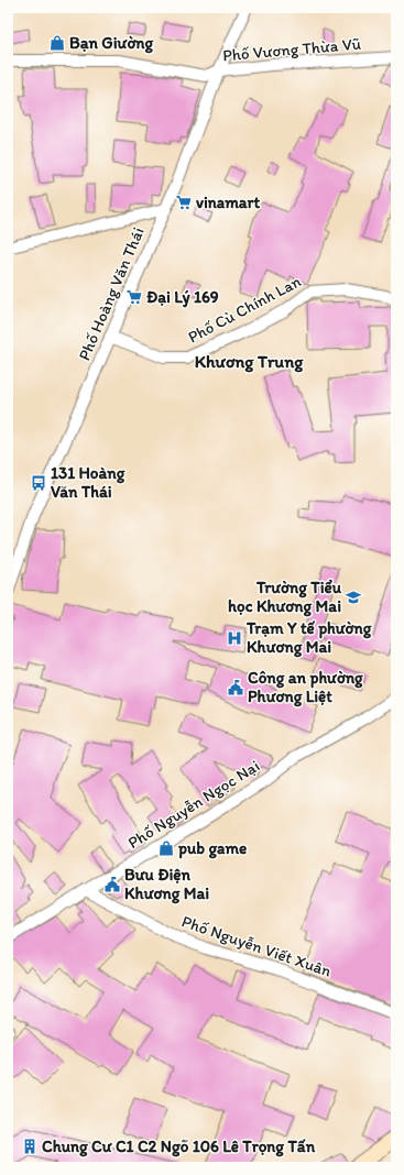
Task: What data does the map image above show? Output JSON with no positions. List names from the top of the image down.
{
  "streets": {
    "street": [
      "Phố Vương Thừa Vũ",
      "Phố Hoàng Văn Thái",
      "Phố Cù Chính Lan",
      "Phố Nguyễn Ngọc Nại",
      "Phố Nguyễn Viết Xuân"
    ]
  },
  "crossings": [
    ["Phố Vương Thừa Vũ", "Phố Hoàng Văn Thái"],
    ["Phố Hoàng Văn Thái", "Phố Cù Chính Lan"],
    ["Phố Nguyễn Ngọc Nại", "Phố Nguyễn Viết Xuân"]
  ],
  "districts": ["Khương Trung"],
  "places": {
    "shop": ["Bạn Giường", "pub game"],
    "supermarket": ["vinamart", "Đại Lý 169"],
    "bus stop": ["131 Hoàng Văn Thái"],
    "school or university": ["Trường Tiểu học Khương Mai"],
    "hospital": ["Trạm Y tế phường Khương Mai"],
    "public building": ["Công an phường Phương Liệt", "Bưu Điện Khương Mai"],
    "building": ["Chung Cư C1 C2 Ngõ 106 Lê Trọng Tấn"]
  }
}
